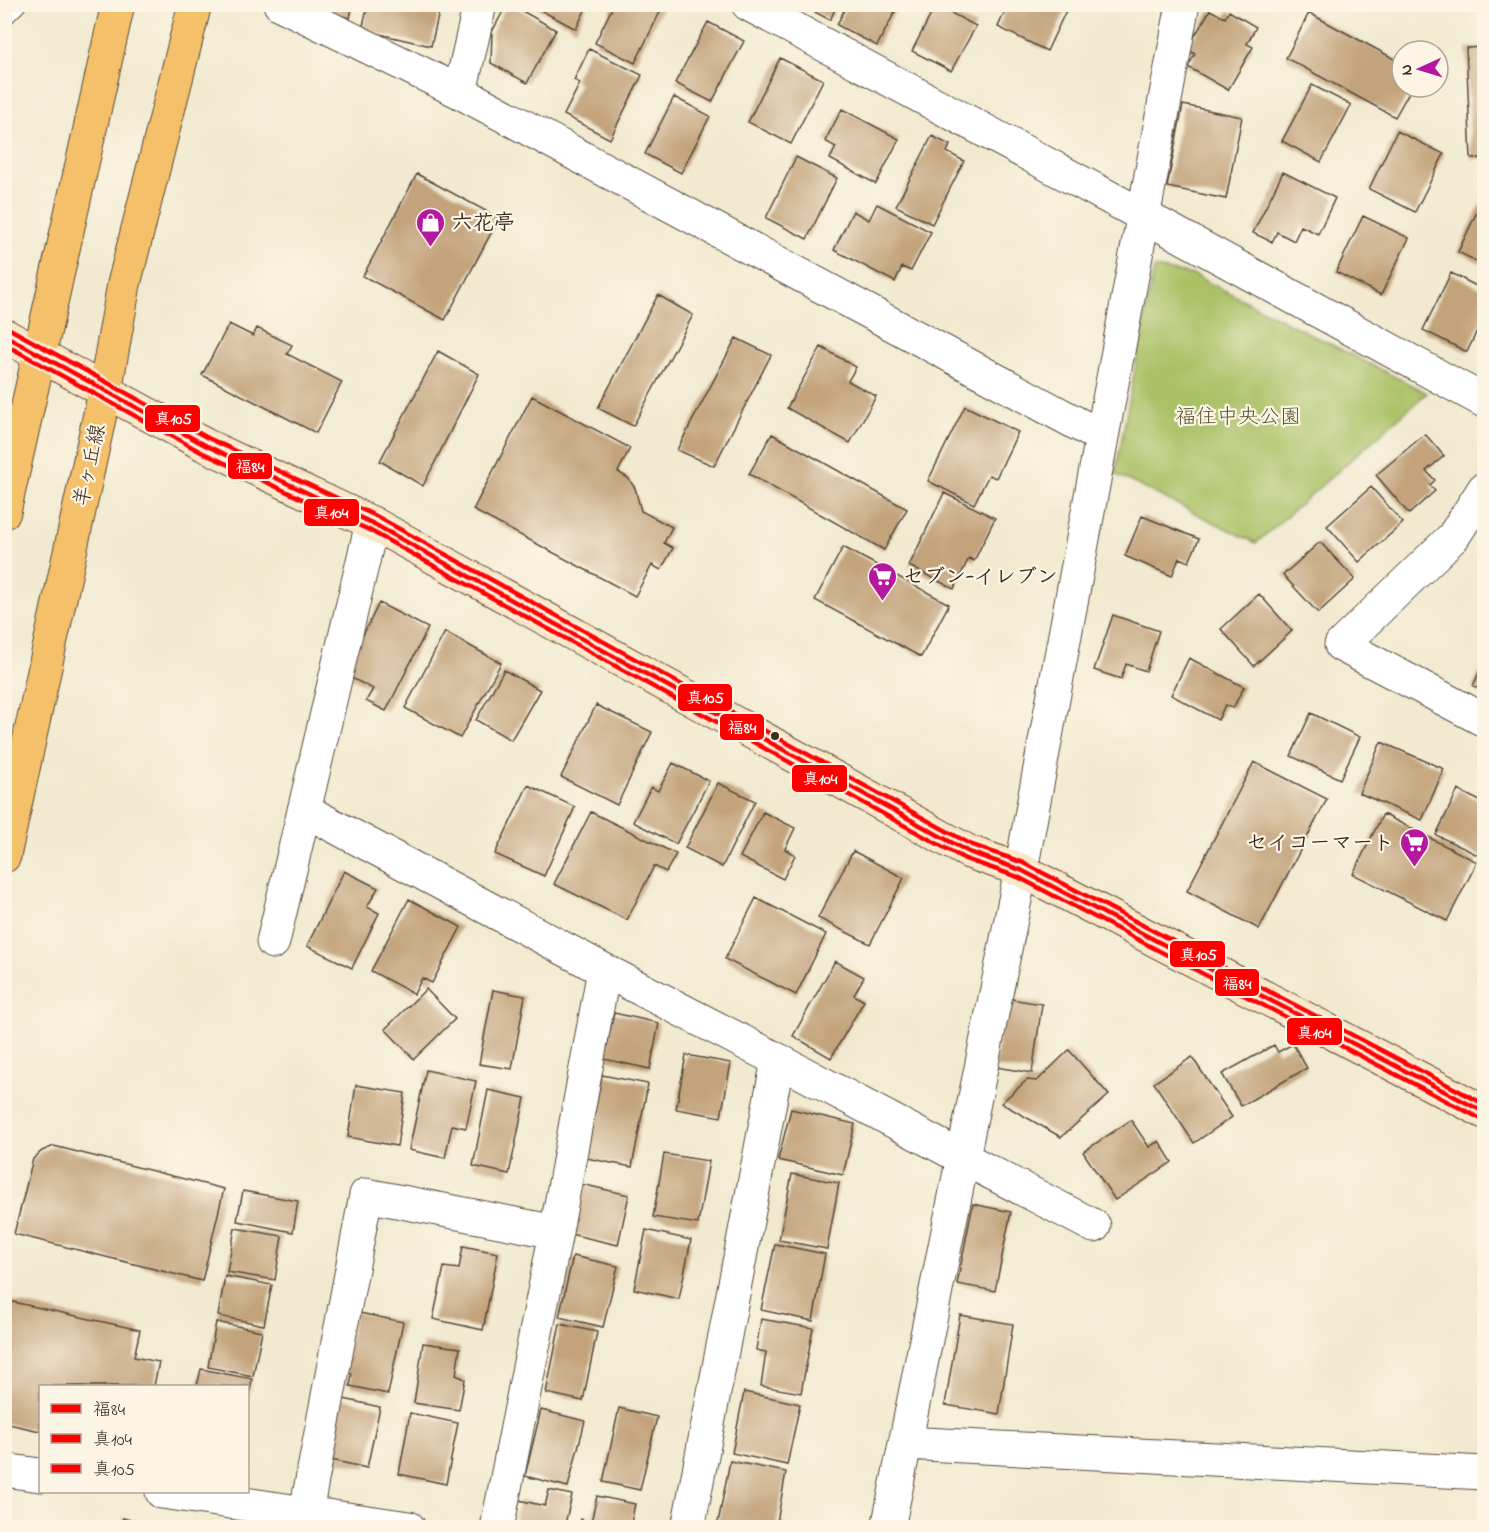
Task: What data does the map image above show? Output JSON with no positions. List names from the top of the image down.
{
  "streets": {
    "main road": ["羊ヶ丘線"]
  },
  "parks": ["福住中央公園"],
  "places": {
    "shop": ["六花亭"],
    "supermarket": ["セブン-イレブン", "セイコーマート"]
  },
  "lines": ["transit line 真105", "transit line 福84", "transit line 真104"],
  "legend": ["福84", "真104", "真105"],
  "north": "left"
}
